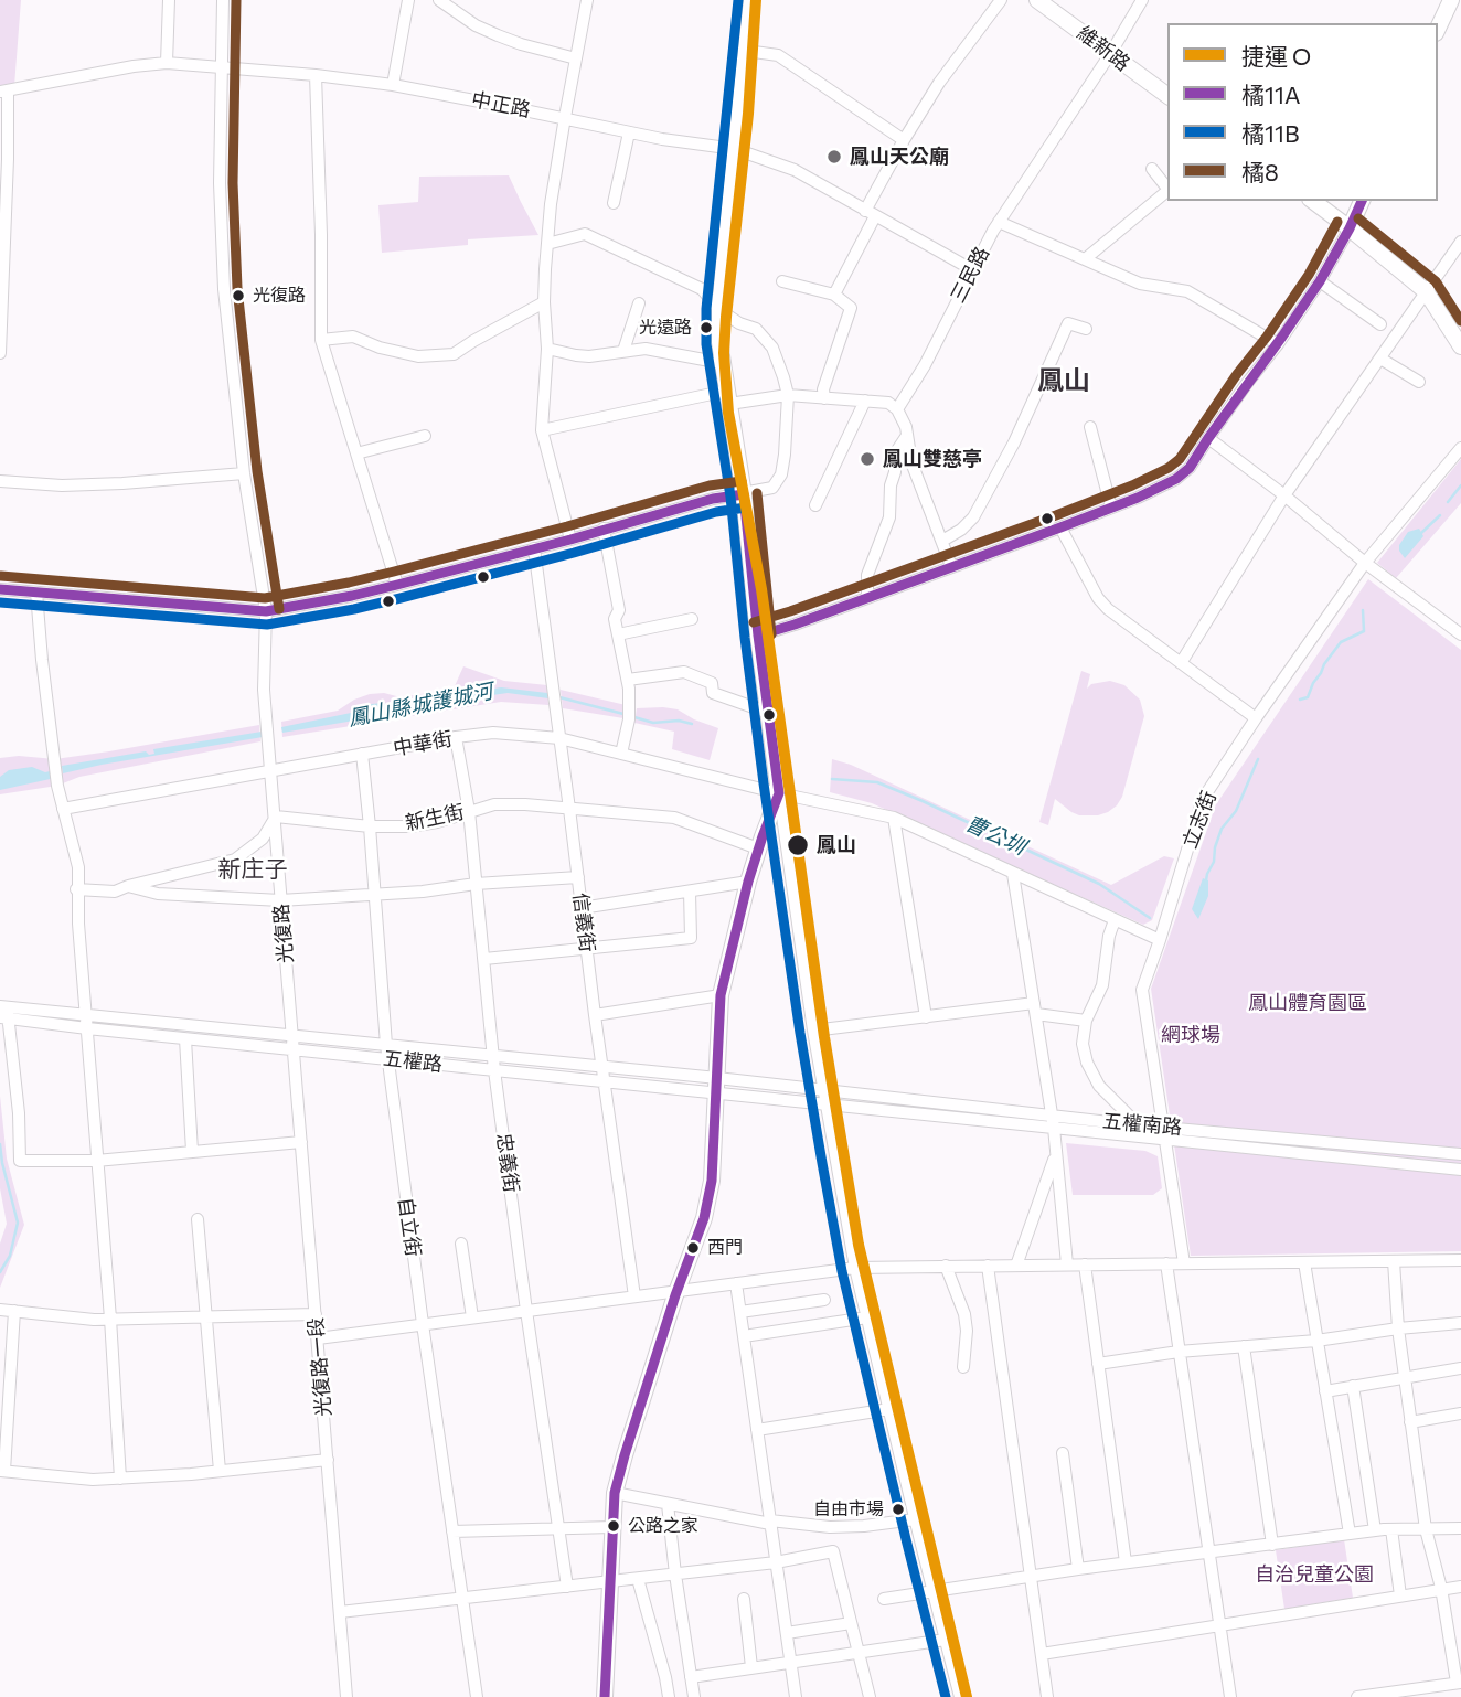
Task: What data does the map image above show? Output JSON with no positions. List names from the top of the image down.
{
  "streets": {
    "main road": ["維新路"],
    "street": [
      "中正路",
      "三民路",
      "中華街",
      "新生街",
      "立志街",
      "信義街",
      "光復路",
      "五權路",
      "五權南路",
      "忠義街",
      "自立街",
      "光復路一段"
    ]
  },
  "crossings": [
    ["維新路", "三民路"],
    ["中正路", "三民路"],
    ["中正路", "光復路"],
    ["中華街", "立志街"],
    ["中華街", "信義街"],
    ["中華街", "光復路"],
    ["中華街", "忠義街"],
    ["中華街", "自立街"],
    ["新生街", "信義街"],
    ["新生街", "光復路"],
    ["新生街", "忠義街"],
    ["新生街", "自立街"],
    ["立志街", "五權南路"],
    ["信義街", "五權路"],
    ["光復路", "五權路"],
    ["光復路", "光復路一段"],
    ["五權路", "五權南路"],
    ["五權路", "忠義街"],
    ["五權路", "自立街"],
    ["五權路", "光復路一段"]
  ],
  "districts": ["鳳山", "新庄子"],
  "water": ["鳳山縣城護城河", "曹公圳"],
  "parks": ["鳳山體育園區", "網球場", "自治兒童公園"],
  "places": [
    "鳳山天公廟",
    "光復路",
    "光遠路",
    "鳳山雙慈亭",
    "鳳山",
    "西門",
    "自由市場",
    "公路之家"
  ],
  "lines": [
    "metro line O",
    "transit line 橘11B",
    "transit line 橘8",
    "transit line 橘11A"
  ],
  "legend": [
    "捷運 O",
    "橘11A",
    "橘11B",
    "橘8"
  ]
}
